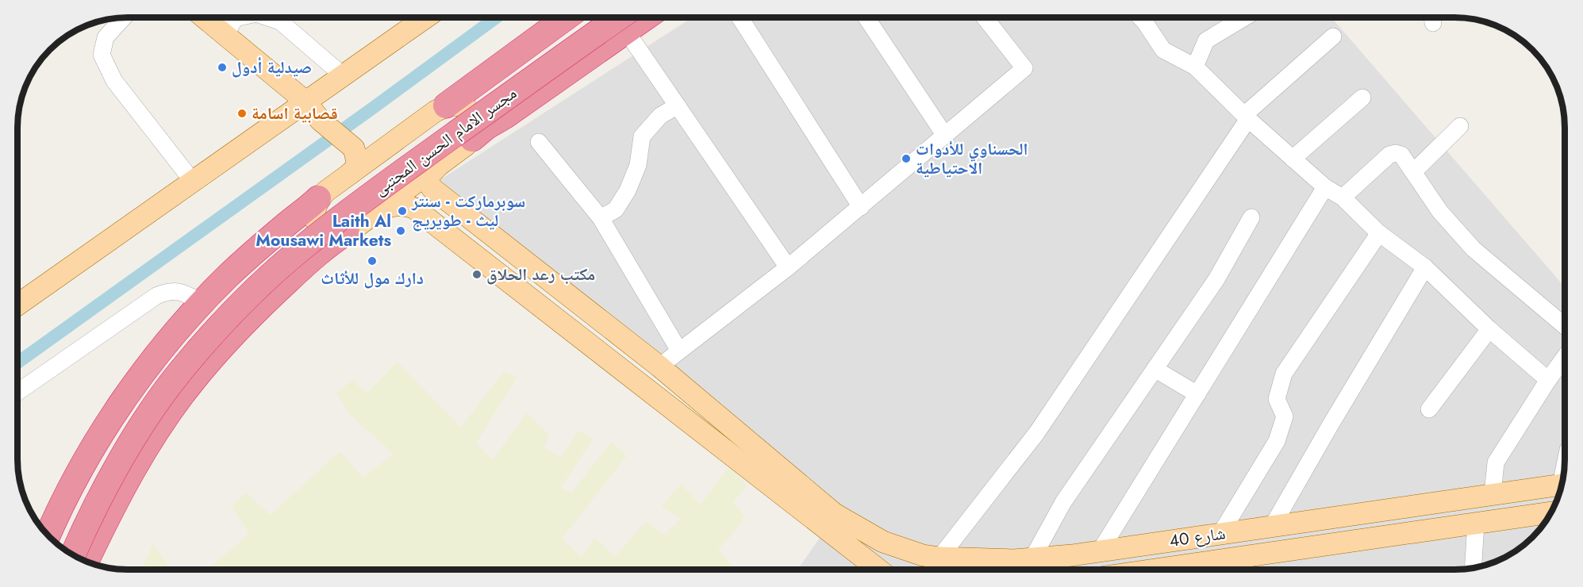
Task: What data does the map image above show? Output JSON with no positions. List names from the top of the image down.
{
  "streets": {
    "highway": ["مجسر الامام الحسن المجتبى"],
    "main road": ["شارع 40"]
  },
  "places": [
    "صيدلية أدول",
    "قصابية اسامة",
    "الحسناوي للأدوات الاحتياطية",
    "سوبرماركت - سنتر ليث - طويريج",
    "Laith Al Mousawi Markets",
    "دارك مول للأثاث",
    "مكتب رعد الحلاق"
  ]
}
